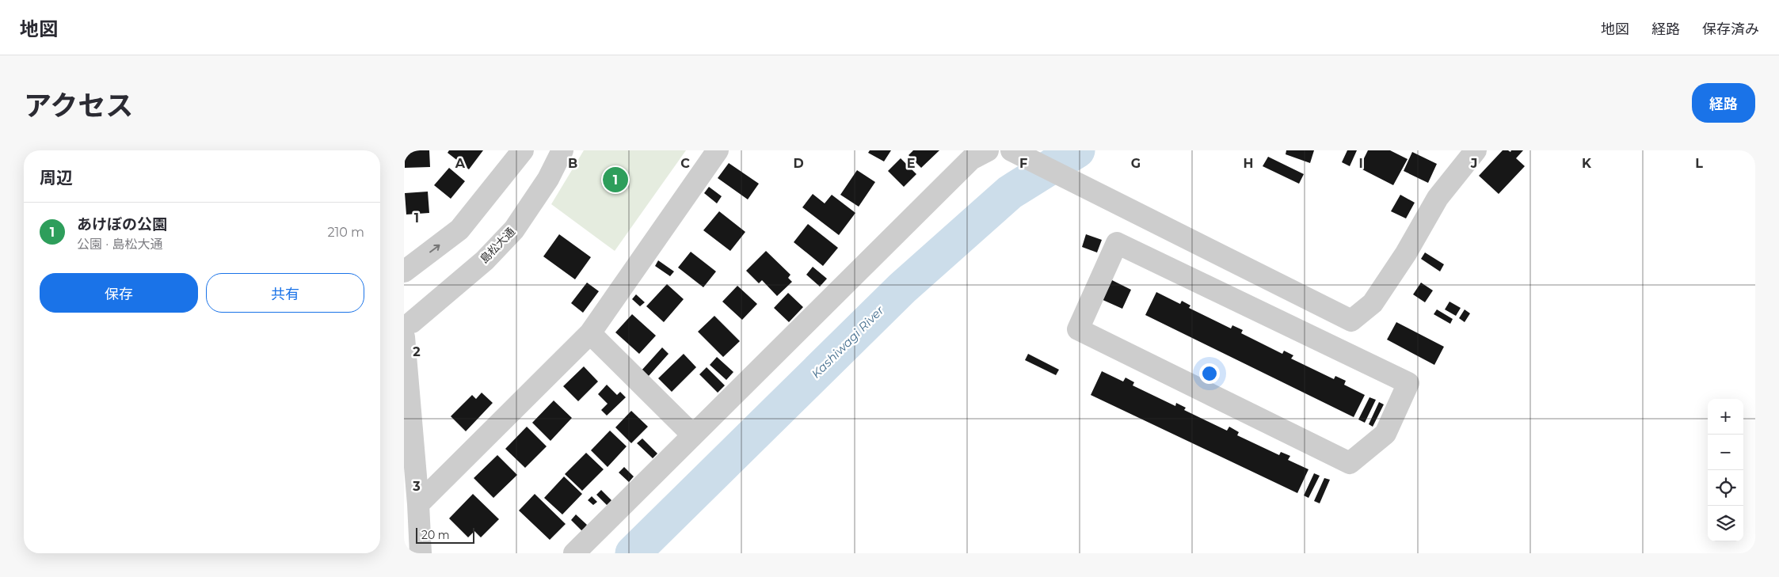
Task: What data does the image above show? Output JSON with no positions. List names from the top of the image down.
{
  "streets": {
    "street": ["島松大通"]
  },
  "water": ["Kashiwagi River"],
  "scale_bar": "20 m",
  "page": {
    "header": "地図",
    "nav": ["地図", "経路", "保存済み"],
    "title": "アクセス",
    "buttons": [
      "経路",
      ["保存", "共有"]
    ],
    "heading": "周辺",
    "pins": "1",
    "list": [
      {
        "mark": "1",
        "name": "あけぼの公園",
        "note": "公園 · 島松大通",
        "value": "210 m"
      }
    ],
    "map_buttons": ["+", "−"],
    "scale": "20 m"
  },
  "grid": {
    "columns": [
      "A",
      "B",
      "C",
      "D",
      "E",
      "F",
      "G",
      "H",
      "I",
      "J",
      "K",
      "L"
    ],
    "rows": ["1", "2", "3"]
  }
}
